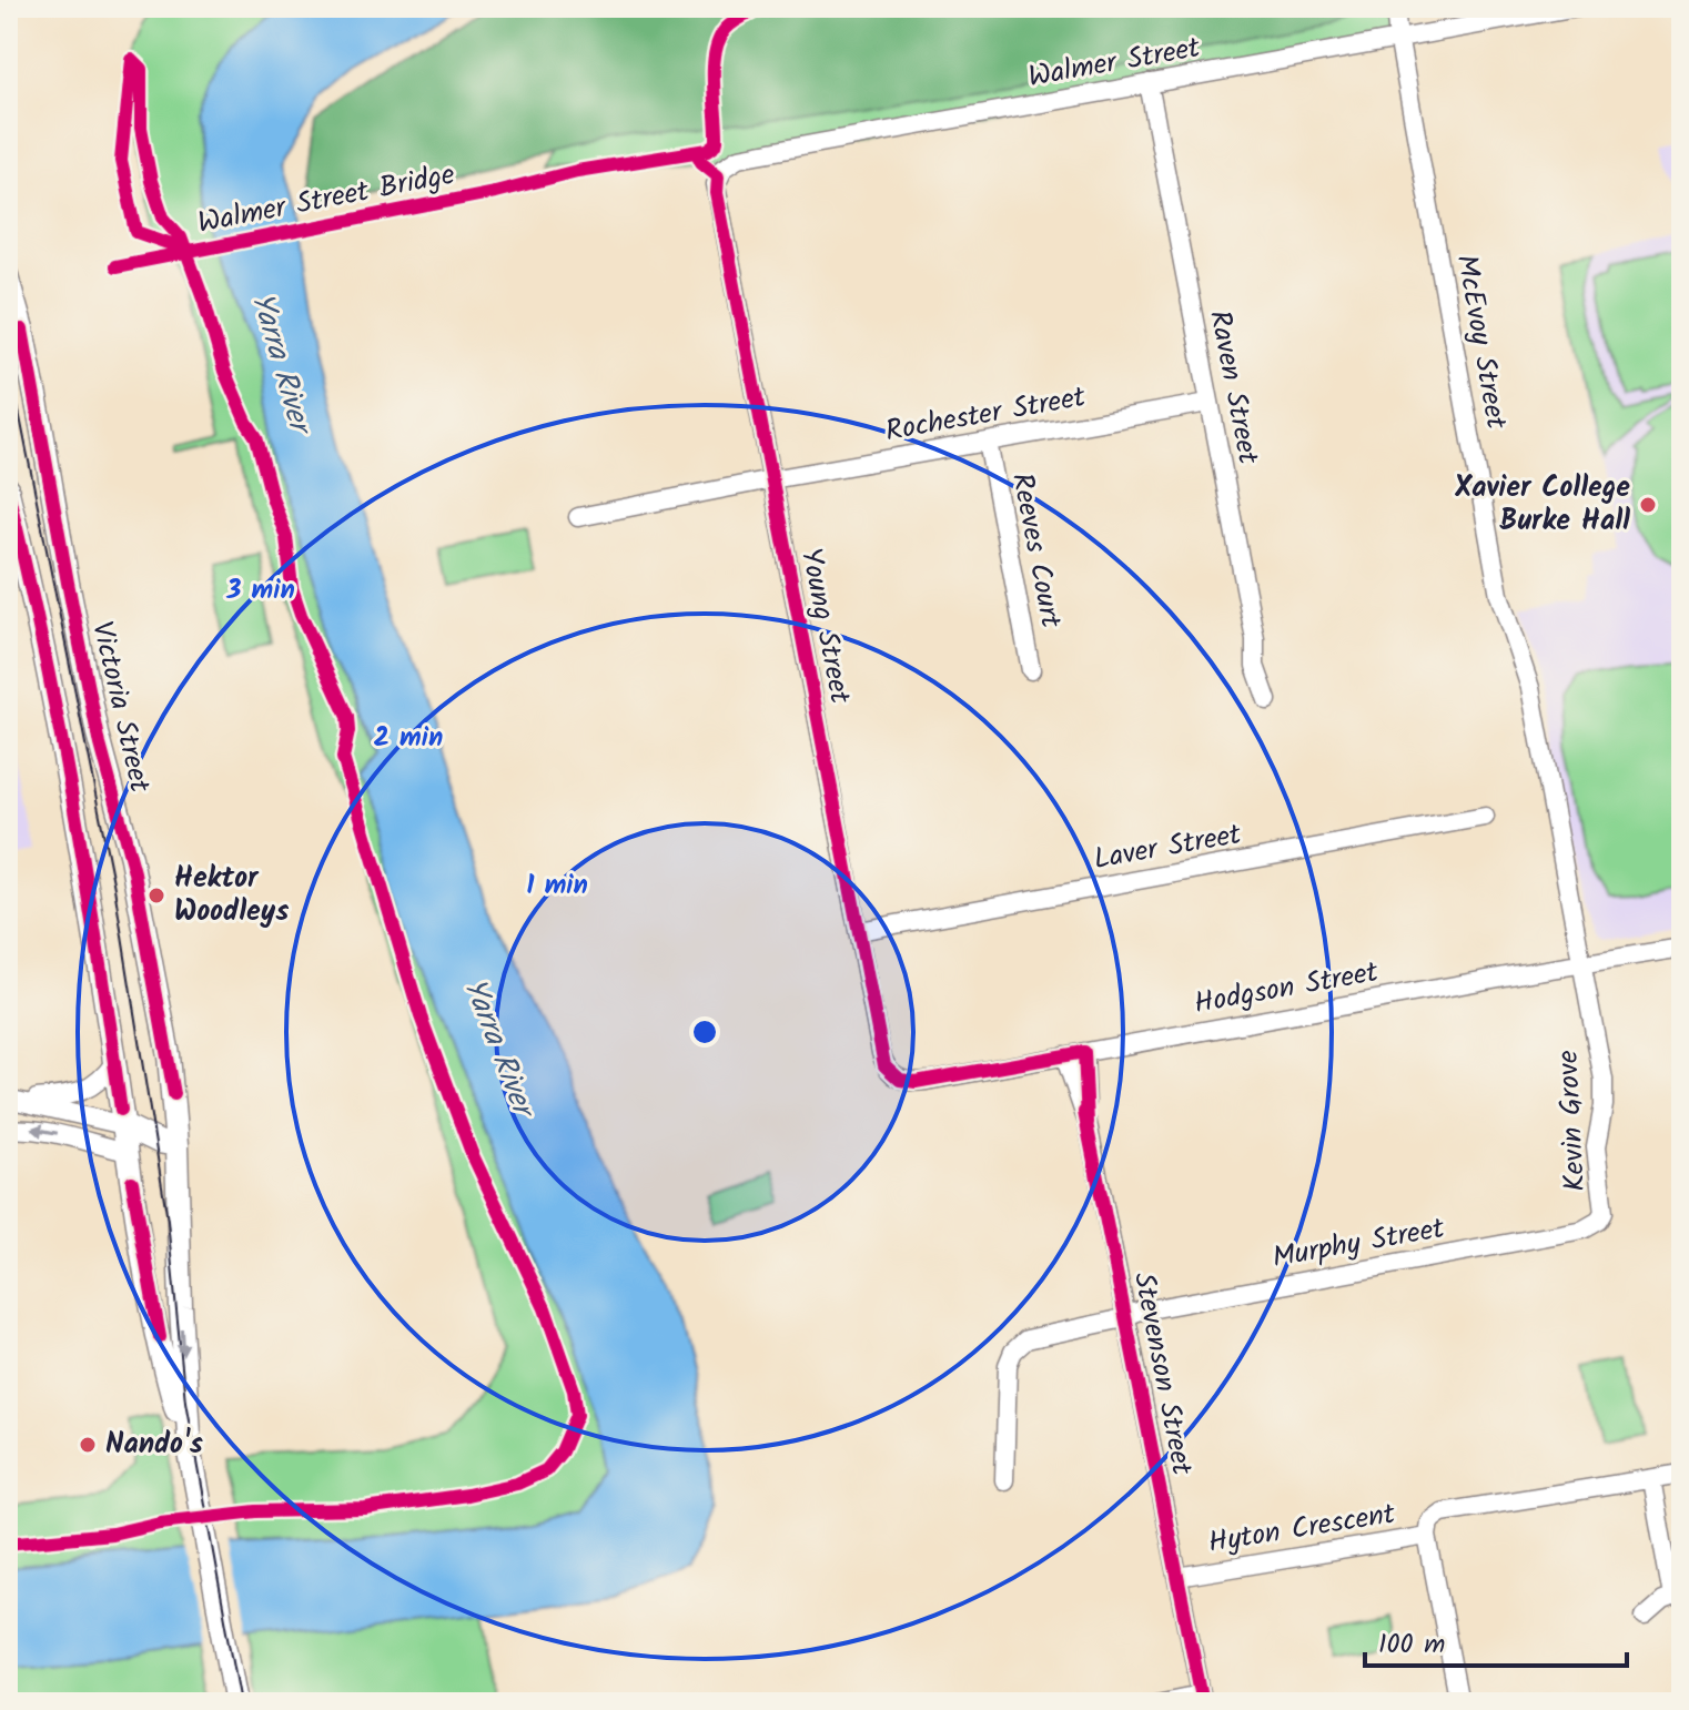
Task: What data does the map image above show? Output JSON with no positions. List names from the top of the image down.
{
  "streets": {
    "main road": ["Victoria Street"],
    "street": [
      "Walmer Street",
      "McEvoy Street",
      "Raven Street",
      "Rochester Street",
      "Reeves Court",
      "Young Street",
      "Laver Street",
      "Hodgson Street",
      "Kevin Grove",
      "Murphy Street",
      "Stevenson Street",
      "Hyton Crescent"
    ],
    "cycle path": ["Walmer Street Bridge"]
  },
  "crossings": [
    ["Walmer Street", "McEvoy Street"],
    ["Walmer Street", "Raven Street"],
    ["Walmer Street", "Young Street"],
    ["McEvoy Street", "Hodgson Street"],
    ["McEvoy Street", "Kevin Grove"],
    ["Raven Street", "Rochester Street"],
    ["Rochester Street", "Reeves Court"],
    ["Rochester Street", "Young Street"],
    ["Young Street", "Laver Street"],
    ["Young Street", "Hodgson Street"],
    ["Hodgson Street", "Kevin Grove"],
    ["Hodgson Street", "Stevenson Street"],
    ["Kevin Grove", "Murphy Street"],
    ["Murphy Street", "Stevenson Street"],
    ["Stevenson Street", "Hyton Crescent"]
  ],
  "water": ["Yarra River"],
  "places": ["Xavier College Burke Hall", "Hektor Woodleys", "Nando's"],
  "scale_bar": "100 m",
  "rings": ["3 min", "2 min", "1 min"]
}
